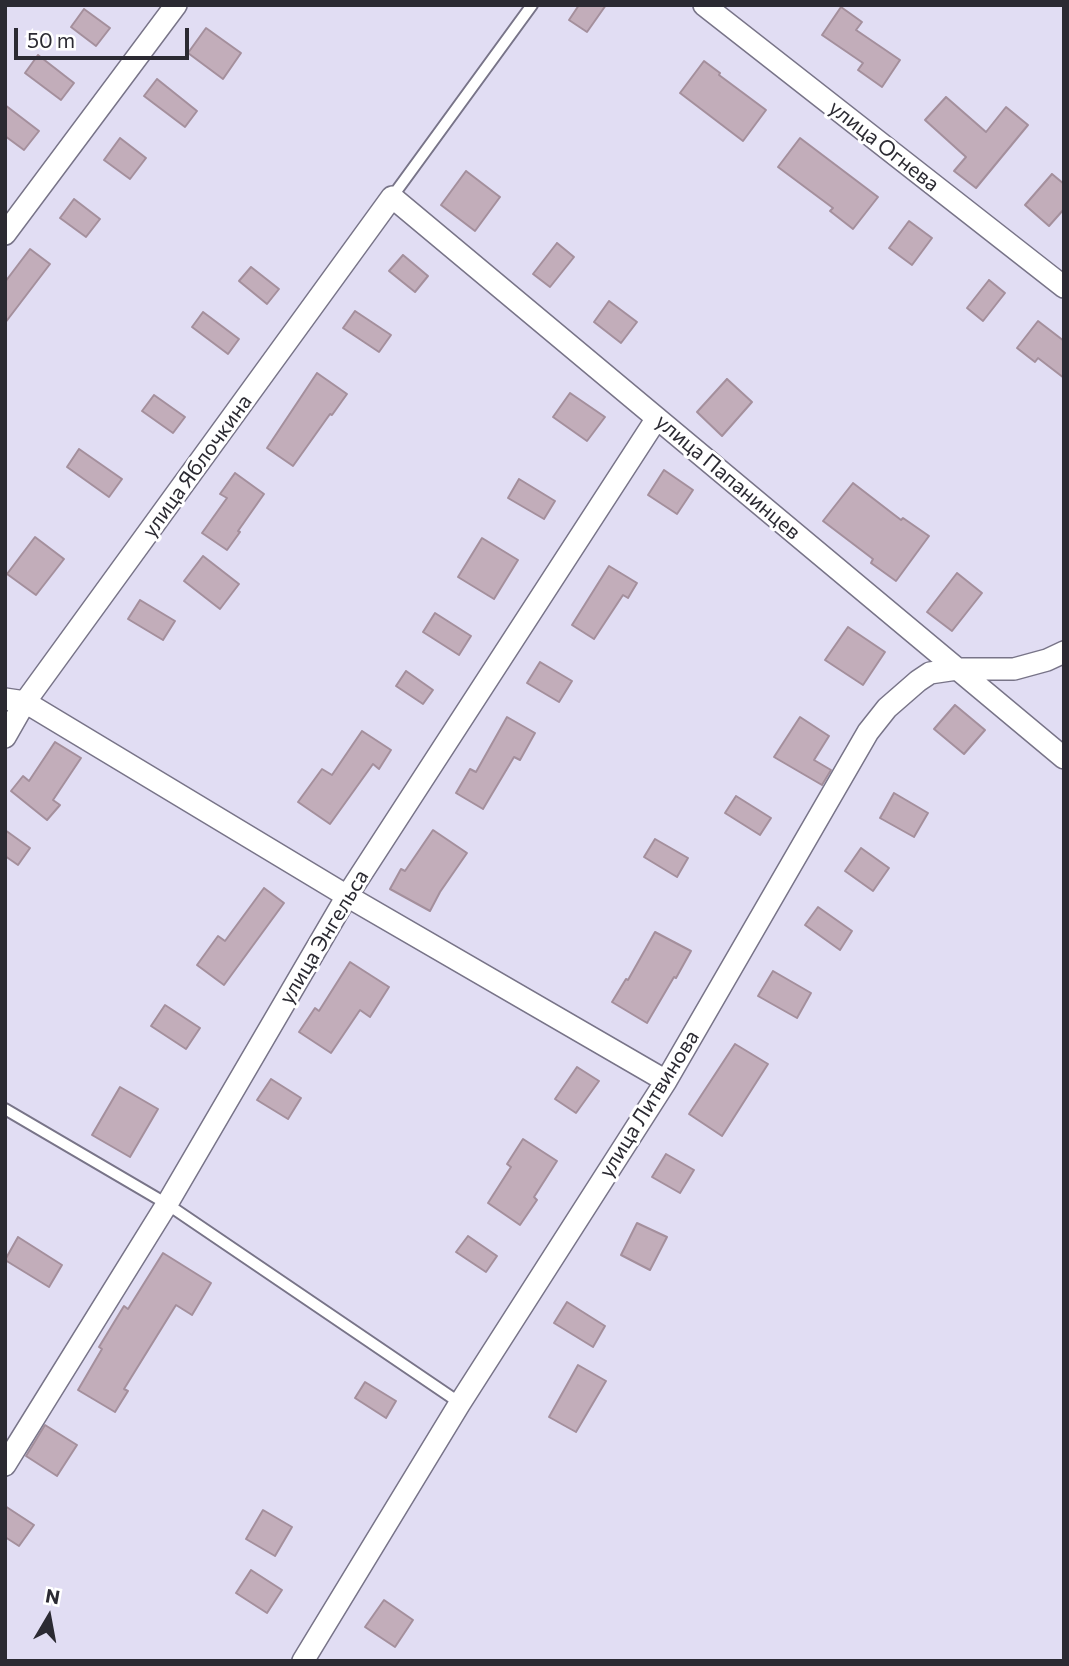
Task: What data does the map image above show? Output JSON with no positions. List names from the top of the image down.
{
  "streets": {
    "street": [
      "улица Огнева",
      "улица Яблочкина",
      "улица Папанинцев",
      "улица Энгельса",
      "улица Литвинова"
    ]
  },
  "crossings": [
    ["улица Яблочкина", "улица Папанинцев"],
    ["улица Папанинцев", "улица Энгельса"],
    ["улица Папанинцев", "улица Литвинова"]
  ],
  "scale_bar": "50 m",
  "north": "top"
}
